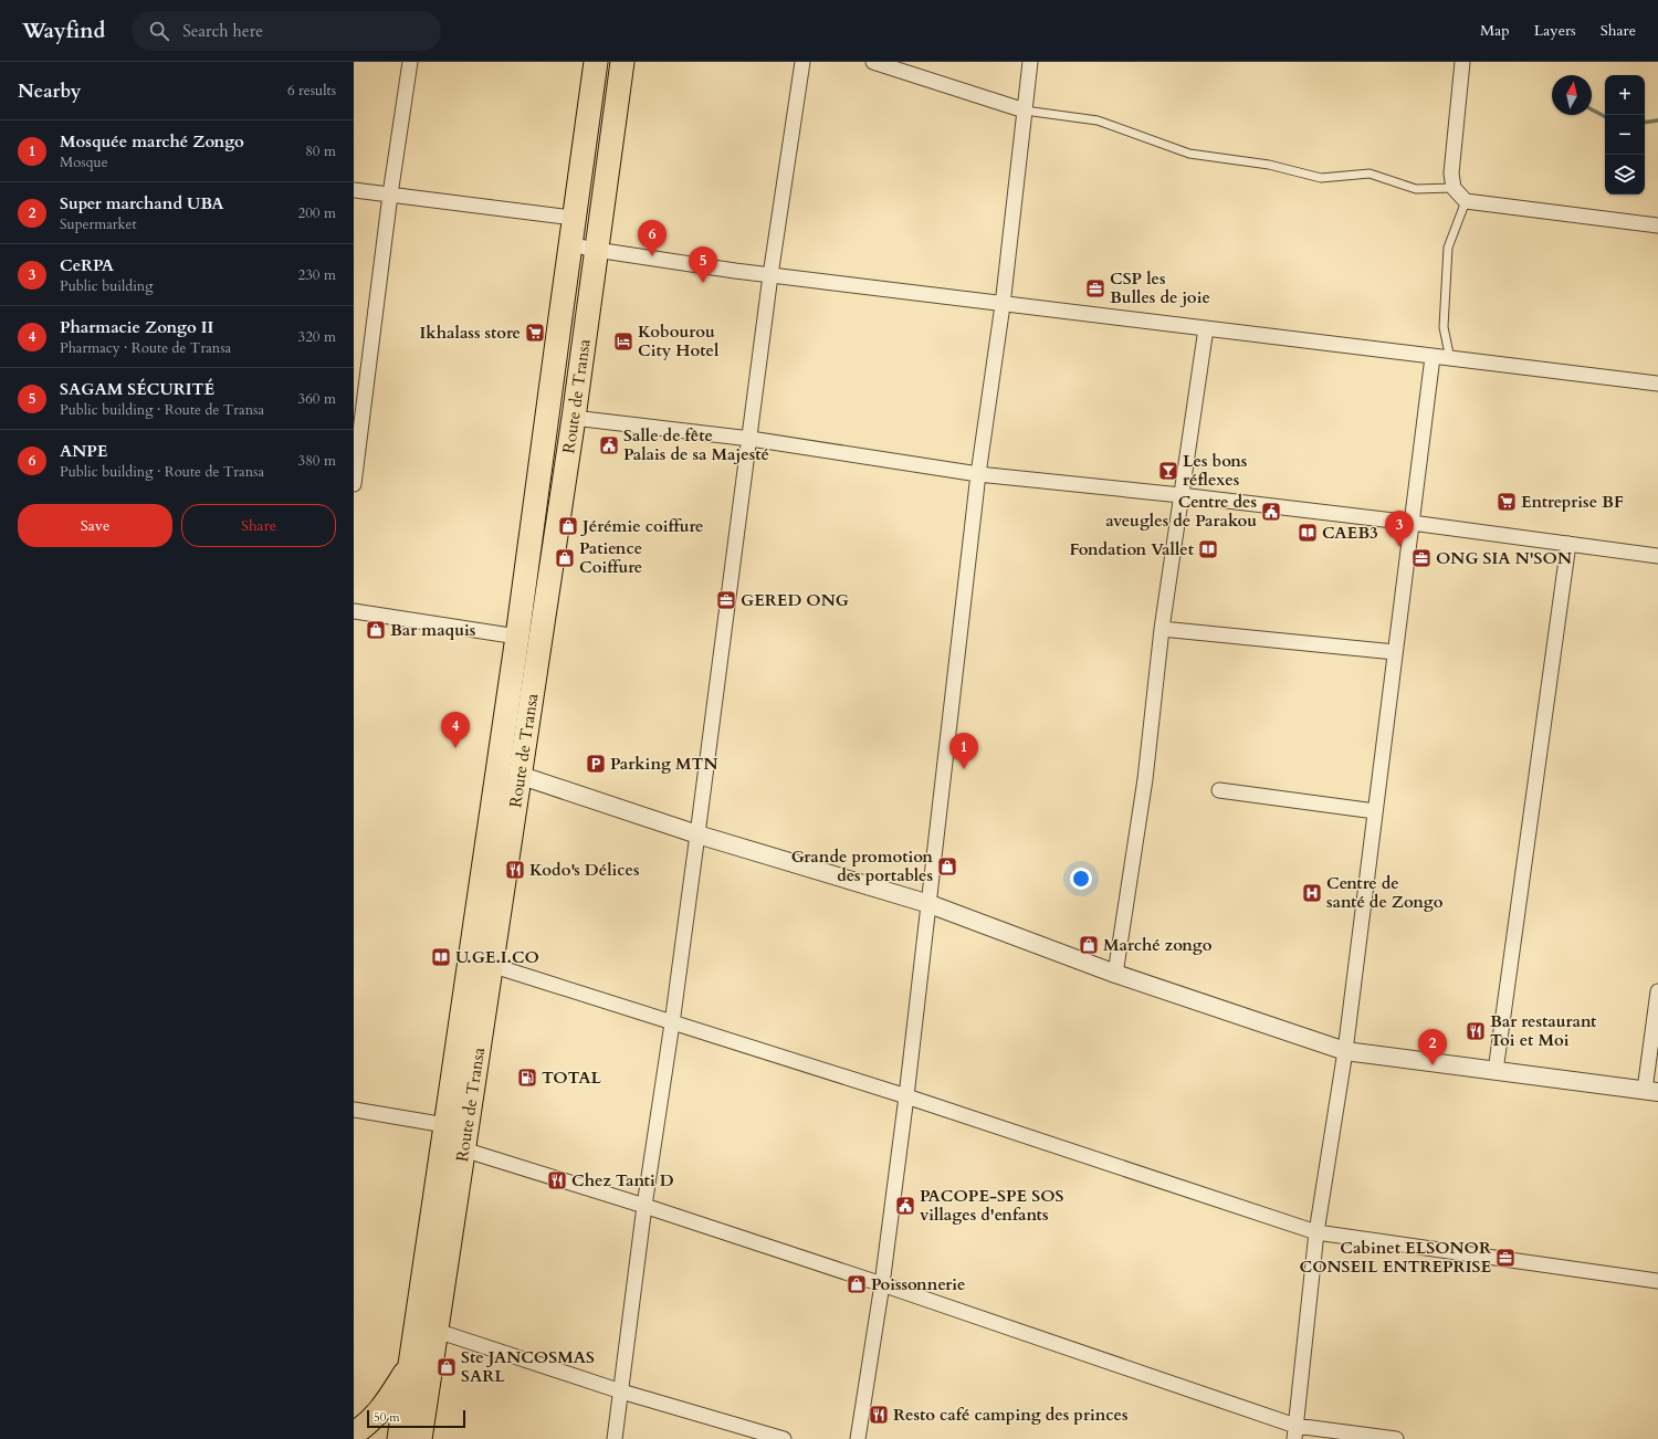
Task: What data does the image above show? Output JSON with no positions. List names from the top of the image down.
{
  "streets": {
    "main road": ["Route de Transa"]
  },
  "places": {
    "office": [
      "CSP les Bulles de joie",
      "ONG SIA N'SON",
      "GERED ONG",
      "Cabinet ELSONOR CONSEIL ENTREPRISE"
    ],
    "supermarket": ["Ikhalass store", "Entreprise BF"],
    "hotel": ["Kobourou City Hotel"],
    "public building": ["Salle de fête Palais de sa Majesté", "Centre des aveugles de Parakou", "PACOPE-SPE SOS villages d'enfants"],
    "bar": ["Les bons réflexes"],
    "shop": [
      "Jérémie coiffure",
      "Patience Coiffure",
      "Bar maquis",
      "Grande promotion des portables",
      "Marché zongo",
      "Poissonnerie",
      "Ste JANCOSMAS SARL"
    ],
    "library": ["CAEB3", "Fondation Vallet", "U.GE.I.CO"],
    "parking": ["Parking MTN"],
    "restaurant": [
      "Kodo's Délices",
      "Bar restaurant Toi et Moi",
      "Chez Tanti D",
      "Resto café camping des princes"
    ],
    "hospital": ["Centre de santé de Zongo"],
    "fuel station": ["TOTAL"]
  },
  "scale_bar": "50 m",
  "north": "top",
  "page": {
    "header": "Wayfind",
    "search": "Search here",
    "nav": ["Map", "Layers", "Share"],
    "heading": ["Nearby", "6 results"],
    "map_buttons": ["+", "−"],
    "list": [
      {
        "mark": "1",
        "name": "Mosquée marché Zongo",
        "note": "Mosque",
        "value": "80 m"
      },
      {
        "mark": "2",
        "name": "Super marchand UBA",
        "note": "Supermarket",
        "value": "200 m"
      },
      {
        "mark": "3",
        "name": "CeRPA",
        "note": "Public building",
        "value": "230 m"
      },
      {
        "mark": "4",
        "name": "Pharmacie Zongo II",
        "note": "Pharmacy · Route de Transa",
        "value": "320 m"
      },
      {
        "mark": "5",
        "name": "SAGAM SÉCURITÉ",
        "note": "Public building · Route de Transa",
        "value": "360 m"
      },
      {
        "mark": "6",
        "name": "ANPE",
        "note": "Public building · Route de Transa",
        "value": "380 m"
      }
    ],
    "pins": [
      "6",
      "5",
      "3",
      "4",
      "1",
      "2"
    ],
    "buttons": ["Save", "Share"],
    "scale": "50 m"
  }
}
